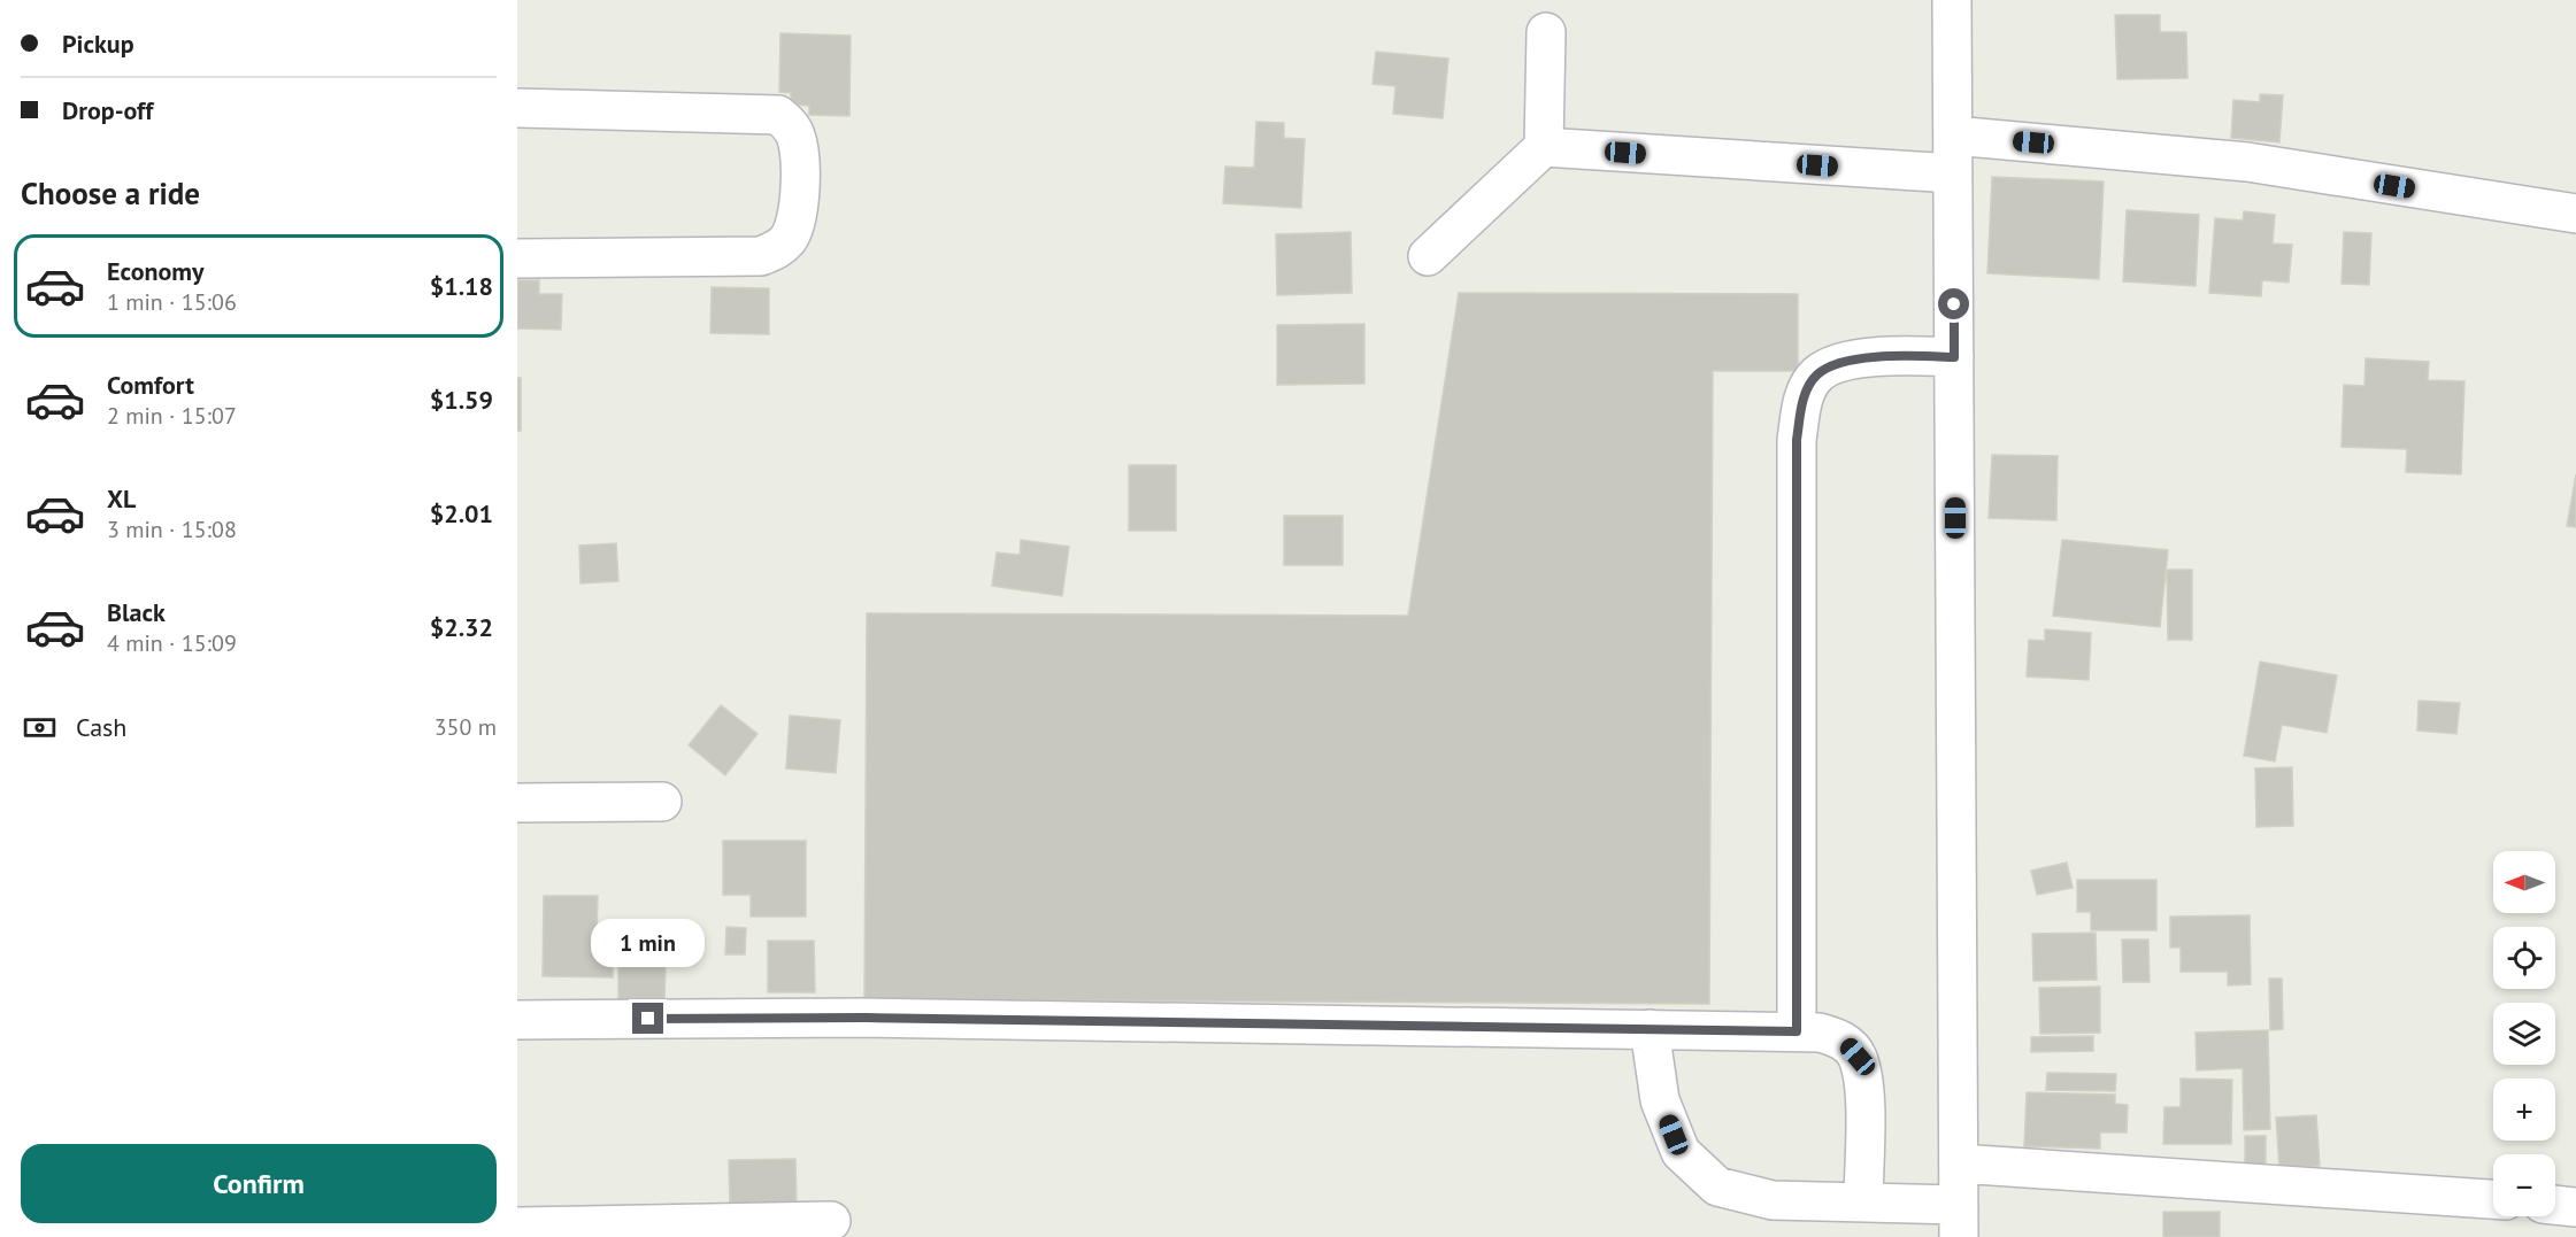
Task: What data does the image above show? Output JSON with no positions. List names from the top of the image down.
{
  "north": "left",
  "page": {
    "banner": ["Pickup", "Drop-off"],
    "heading": "Choose a ride",
    "list": [
      {
        "name": "Economy",
        "note": "1 min · 15:06",
        "value": "$1.18"
      },
      {
        "name": "Comfort",
        "note": "2 min · 15:07",
        "value": "$1.59"
      },
      {
        "name": "XL",
        "note": "3 min · 15:08",
        "value": "$2.01"
      },
      {
        "name": "Black",
        "note": "4 min · 15:09",
        "value": "$2.32"
      }
    ],
    "pay": ["Cash", "350 m"],
    "map_buttons": ["+", "−"],
    "bubble": "1 min",
    "buttons": "Confirm"
  }
}
